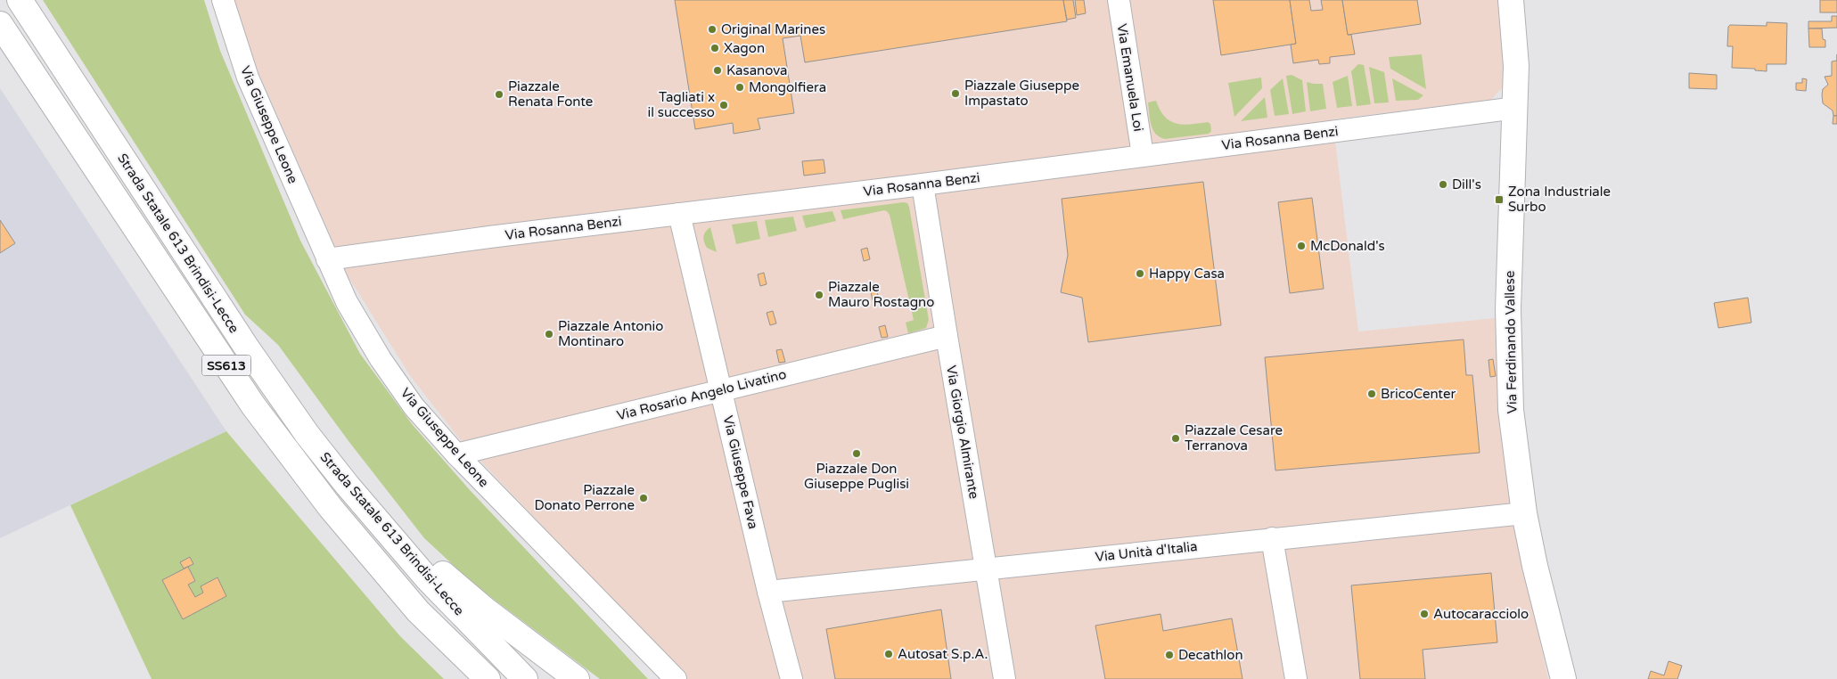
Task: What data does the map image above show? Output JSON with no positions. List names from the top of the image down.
{
  "streets": {
    "main road": ["Strada Statale 613 Brindisi-Lecce", "Via Ferdinando Vallese", "SS613"],
    "street": [
      "Via Emanuela Loi",
      "Via Giuseppe Leone",
      "Via Rosanna Benzi",
      "Via Rosario Angelo Livatino",
      "Via Giorgio Almirante",
      "Via Giuseppe Fava",
      "Via Unità d'Italia"
    ]
  },
  "crossings": [
    ["Via Emanuela Loi", "Via Rosanna Benzi"],
    ["Via Giuseppe Leone", "Via Rosanna Benzi"],
    ["Via Giuseppe Leone", "Via Rosario Angelo Livatino"],
    ["Via Rosanna Benzi", "Via Ferdinando Vallese"],
    ["Via Rosanna Benzi", "Via Giorgio Almirante"],
    ["Via Rosanna Benzi", "Via Giuseppe Fava"],
    ["Via Ferdinando Vallese", "Via Unità d'Italia"],
    ["Via Rosario Angelo Livatino", "Via Giorgio Almirante"],
    ["Via Rosario Angelo Livatino", "Via Giuseppe Fava"],
    ["Via Giorgio Almirante", "Via Unità d'Italia"],
    ["Via Giuseppe Fava", "Via Unità d'Italia"]
  ],
  "places": {
    "other": [
      "Original Marines",
      "Xagon",
      "Kasanova",
      "Mongolfiera",
      "Piazzale Giuseppe Impastato",
      "Piazzale Renata Fonte",
      "Tagliati x il successo",
      "Dill's",
      "McDonald's",
      "Happy Casa",
      "Piazzale Mauro Rostagno",
      "Piazzale Antonio Montinaro",
      "BricoCenter",
      "Piazzale Cesare Terranova",
      "Piazzale Don Giuseppe Puglisi",
      "Piazzale Donato Perrone",
      "Autocaracciolo",
      "Autosat S.p.A.",
      "Decathlon"
    ],
    "transit": ["Zona Industriale Surbo"]
  }
}
